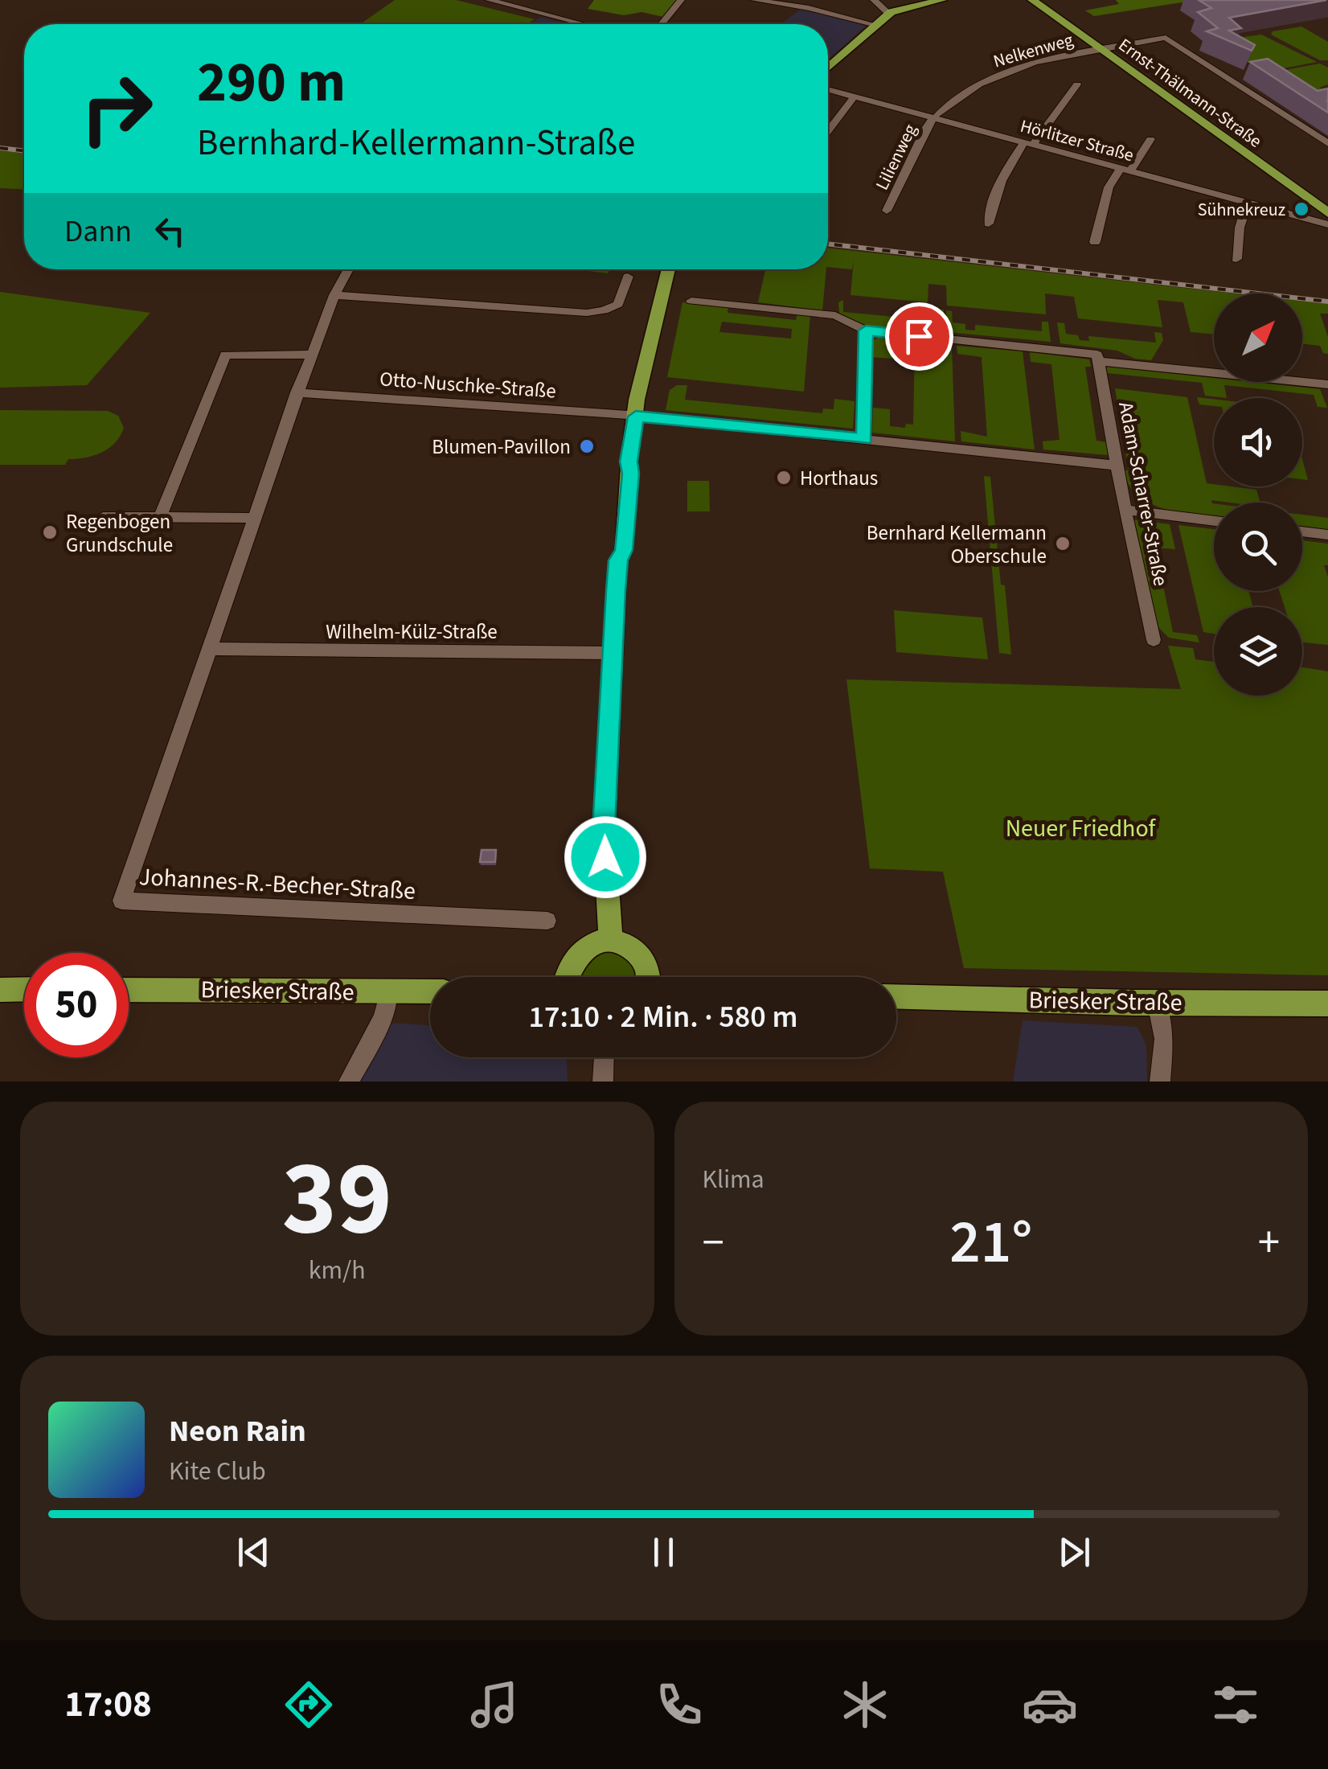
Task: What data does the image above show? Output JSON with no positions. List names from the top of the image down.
{
  "streets": {
    "main road": ["Ernst-Thälmann-Straße", "Briesker Straße"],
    "street": [
      "Nelkenweg",
      "Hörlitzer Straße",
      "Lilienweg",
      "Otto-Nuschke-Straße",
      "Adam-Scharrer-Straße",
      "Wilhelm-Külz-Straße",
      "Johannes-R.-Becher-Straße"
    ]
  },
  "crossings": [
    ["Nelkenweg", "Ernst-Thälmann-Straße"],
    ["Nelkenweg", "Hörlitzer Straße"],
    ["Nelkenweg", "Lilienweg"],
    ["Hörlitzer Straße", "Lilienweg"],
    ["Otto-Nuschke-Straße", "Adam-Scharrer-Straße"],
    ["Otto-Nuschke-Straße", "Johannes-R.-Becher-Straße"],
    ["Wilhelm-Külz-Straße", "Johannes-R.-Becher-Straße"]
  ],
  "parks": ["Neuer Friedhof"],
  "places": [
    "Sühnekreuz",
    "Blumen-Pavillon",
    "Horthaus",
    "Regenbogen Grundschule",
    "Bernhard Kellermann Oberschule"
  ],
  "north": "top right",
  "page": {
    "turn": ["290 m", "Bernhard-Kellermann-Straße"],
    "then": "Dann",
    "limit": "50",
    "trip": "17:10 · 2 Min. · 580 m",
    "tile": [
      ["39", "km/h"],
      "Klima"
    ],
    "heat": ["−", "21°", "+"],
    "song": ["Neon Rain", "Kite Club"],
    "tabs": "17:08"
  }
}
